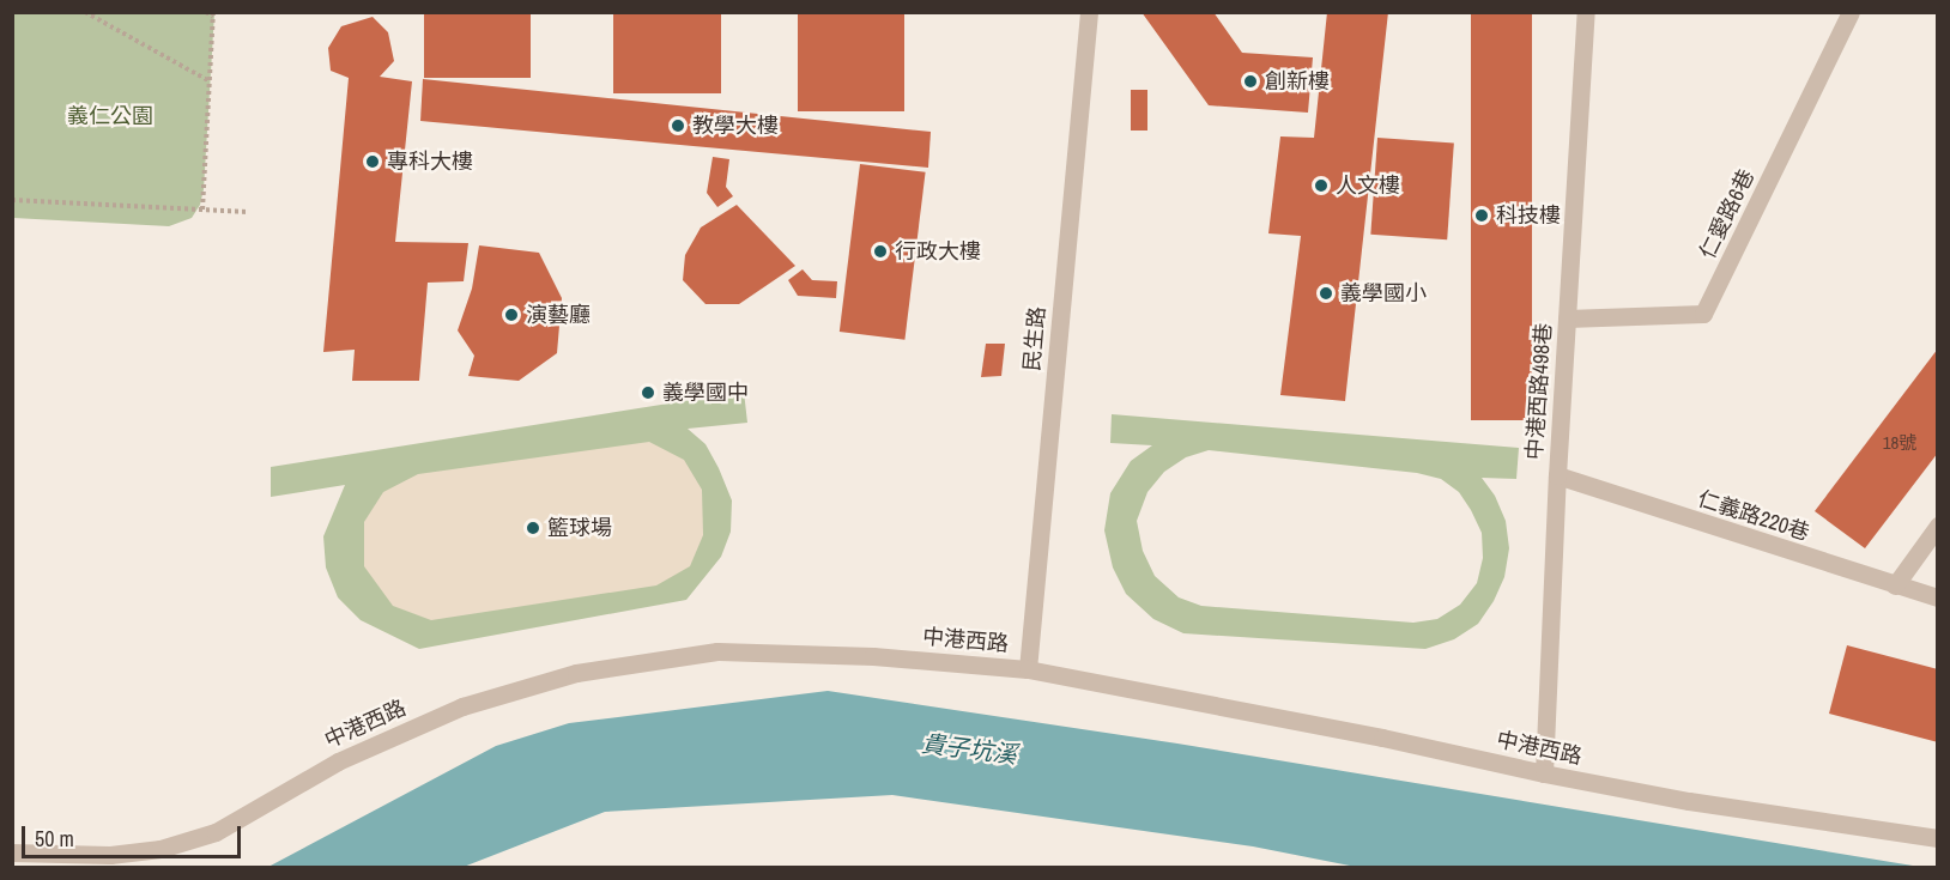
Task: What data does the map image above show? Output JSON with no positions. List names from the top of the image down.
{
  "streets": {
    "street": [
      "仁愛路6巷",
      "民生路",
      "中港西路498巷",
      "仁義路220巷",
      "中港西路"
    ]
  },
  "crossings": [
    ["仁愛路6巷", "中港西路498巷"],
    ["民生路", "中港西路"],
    ["中港西路498巷", "仁義路220巷"],
    ["中港西路498巷", "中港西路"]
  ],
  "water": ["貴子坑溪"],
  "parks": ["義仁公園"],
  "places": [
    "創新樓",
    "教學大樓",
    "專科大樓",
    "人文樓",
    "科技樓",
    "行政大樓",
    "義學國小",
    "演藝廳",
    "義學國中",
    "籃球場"
  ],
  "house_numbers": ["18號"],
  "scale_bar": "50 m"
}
